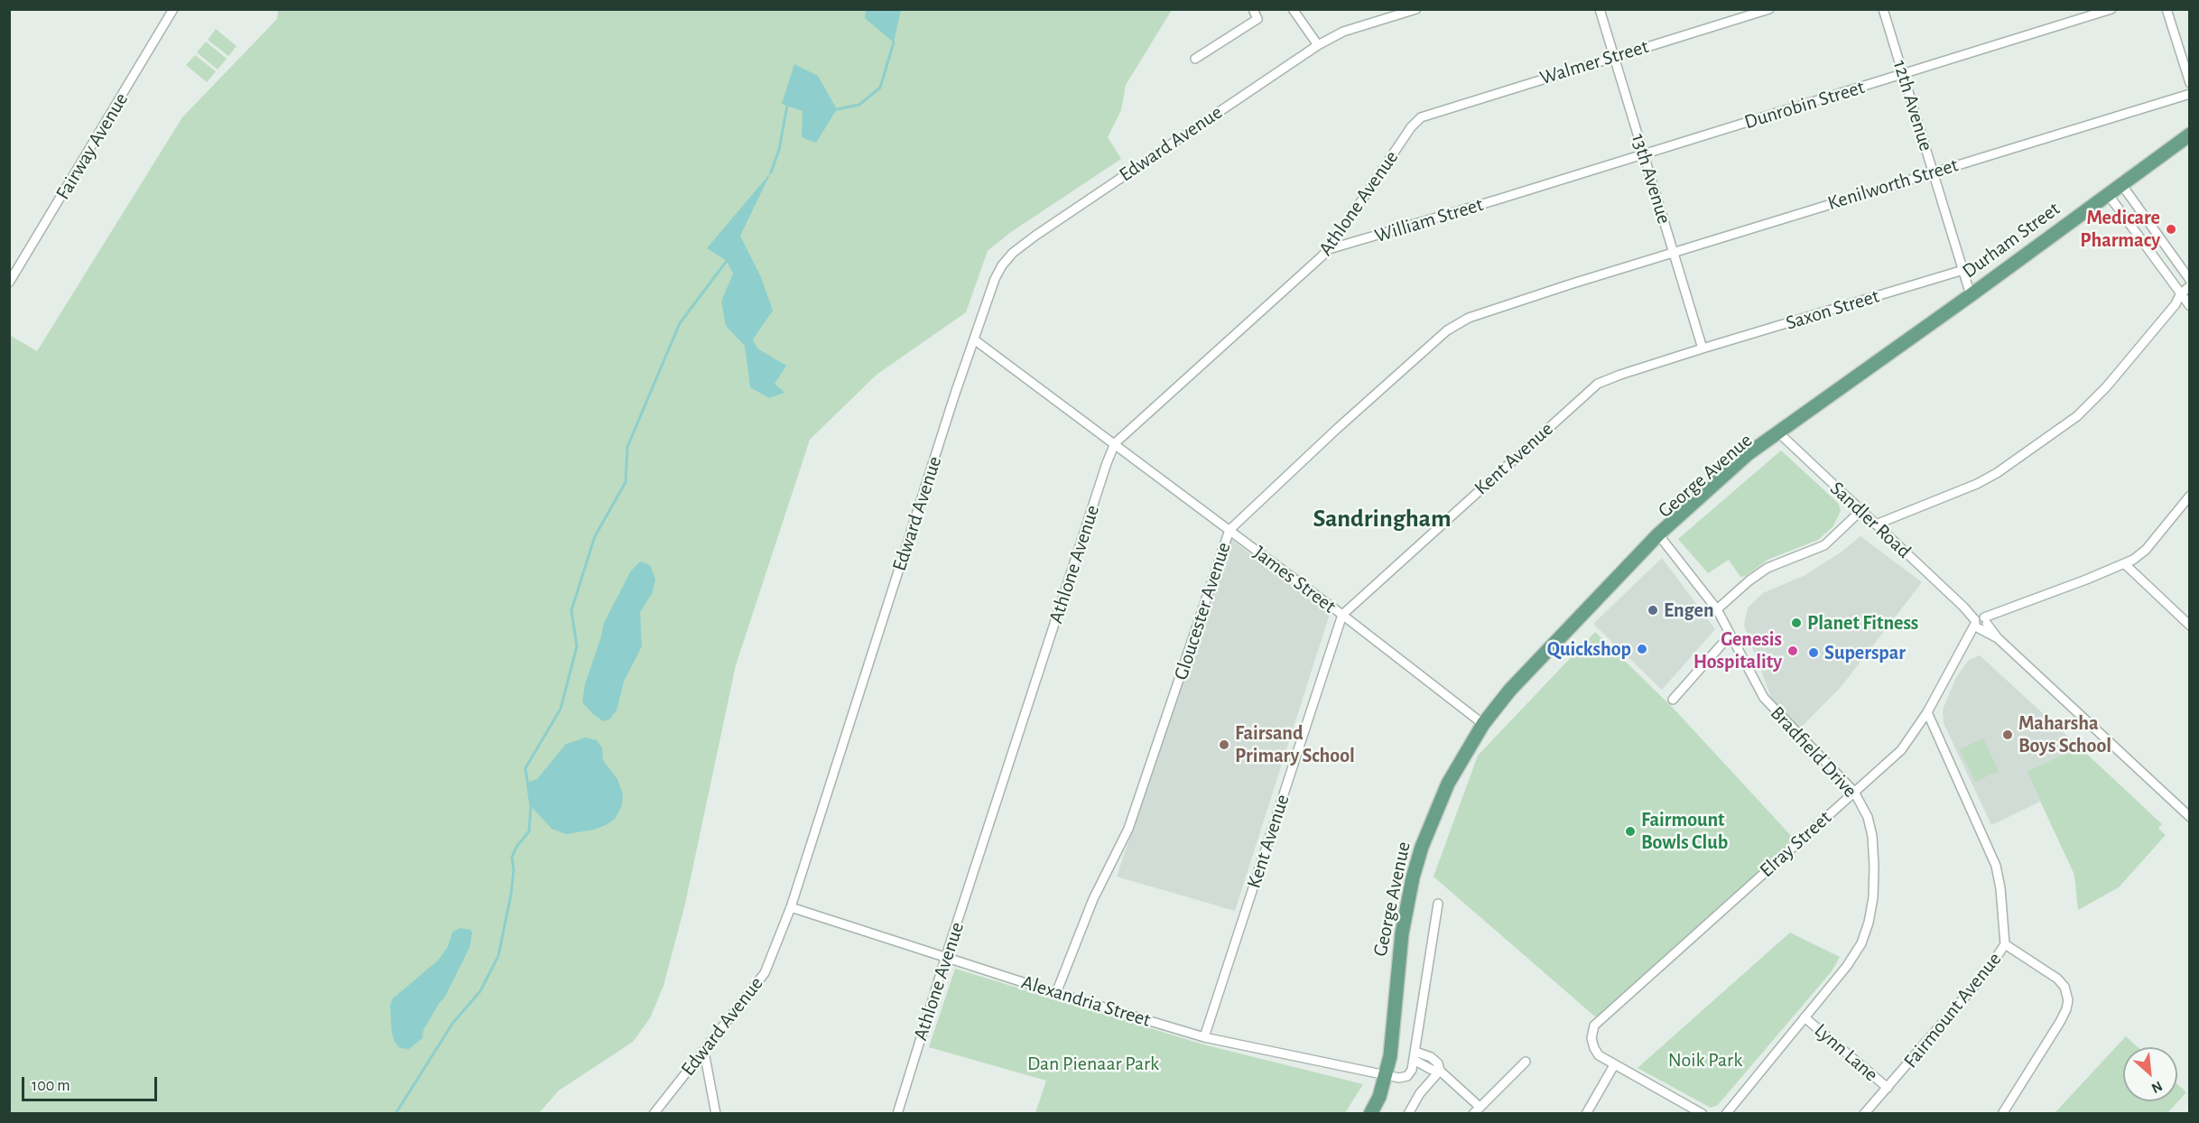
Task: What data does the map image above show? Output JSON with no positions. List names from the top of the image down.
{
  "streets": {
    "main road": ["Durham Street", "George Avenue"],
    "street": [
      "Walmer Street",
      "Dunrobin Street",
      "12th Avenue",
      "Edward Avenue",
      "Fairway Avenue",
      "13th Avenue",
      "Kenilworth Street",
      "Athlone Avenue",
      "William Street",
      "Saxon Street",
      "Kent Avenue",
      "Sandler Road",
      "James Street",
      "Gloucester Avenue",
      "Bradfield Drive",
      "Elray Street",
      "Alexandria Street",
      "Fairmount Avenue",
      "Lynn Lane"
    ]
  },
  "crossings": [
    ["Walmer Street", "13th Avenue"],
    ["Walmer Street", "Athlone Avenue"],
    ["Dunrobin Street", "12th Avenue"],
    ["Dunrobin Street", "13th Avenue"],
    ["Dunrobin Street", "William Street"],
    ["12th Avenue", "Kenilworth Street"],
    ["12th Avenue", "Durham Street"],
    ["12th Avenue", "Saxon Street"],
    ["Edward Avenue", "James Street"],
    ["Edward Avenue", "Alexandria Street"],
    ["13th Avenue", "Kenilworth Street"],
    ["13th Avenue", "Saxon Street"],
    ["13th Avenue", "Kent Avenue"],
    ["Kenilworth Street", "Gloucester Avenue"],
    ["Athlone Avenue", "William Street"],
    ["Athlone Avenue", "James Street"],
    ["Athlone Avenue", "Alexandria Street"],
    ["Durham Street", "George Avenue"],
    ["Durham Street", "Sandler Road"],
    ["Saxon Street", "Kent Avenue"],
    ["Kent Avenue", "James Street"],
    ["Kent Avenue", "Alexandria Street"],
    ["George Avenue", "Sandler Road"],
    ["George Avenue", "James Street"],
    ["George Avenue", "Bradfield Drive"],
    ["George Avenue", "Alexandria Street"],
    ["Sandler Road", "Elray Street"],
    ["James Street", "Gloucester Avenue"],
    ["Gloucester Avenue", "Alexandria Street"],
    ["Bradfield Drive", "Elray Street"],
    ["Bradfield Drive", "Lynn Lane"],
    ["Elray Street", "Fairmount Avenue"],
    ["Fairmount Avenue", "Lynn Lane"]
  ],
  "districts": ["Sandringham"],
  "parks": ["Noik Park", "Dan Pienaar Park"],
  "places": [
    "Medicare Pharmacy",
    "Engen",
    "Planet Fitness",
    "Quickshop",
    "Genesis Hospitality",
    "Superspar",
    "Maharsha Boys School",
    "Fairsand Primary School",
    "Fairmount Bowls Club"
  ],
  "scale_bar": "100 m",
  "north": "bottom right"
}
